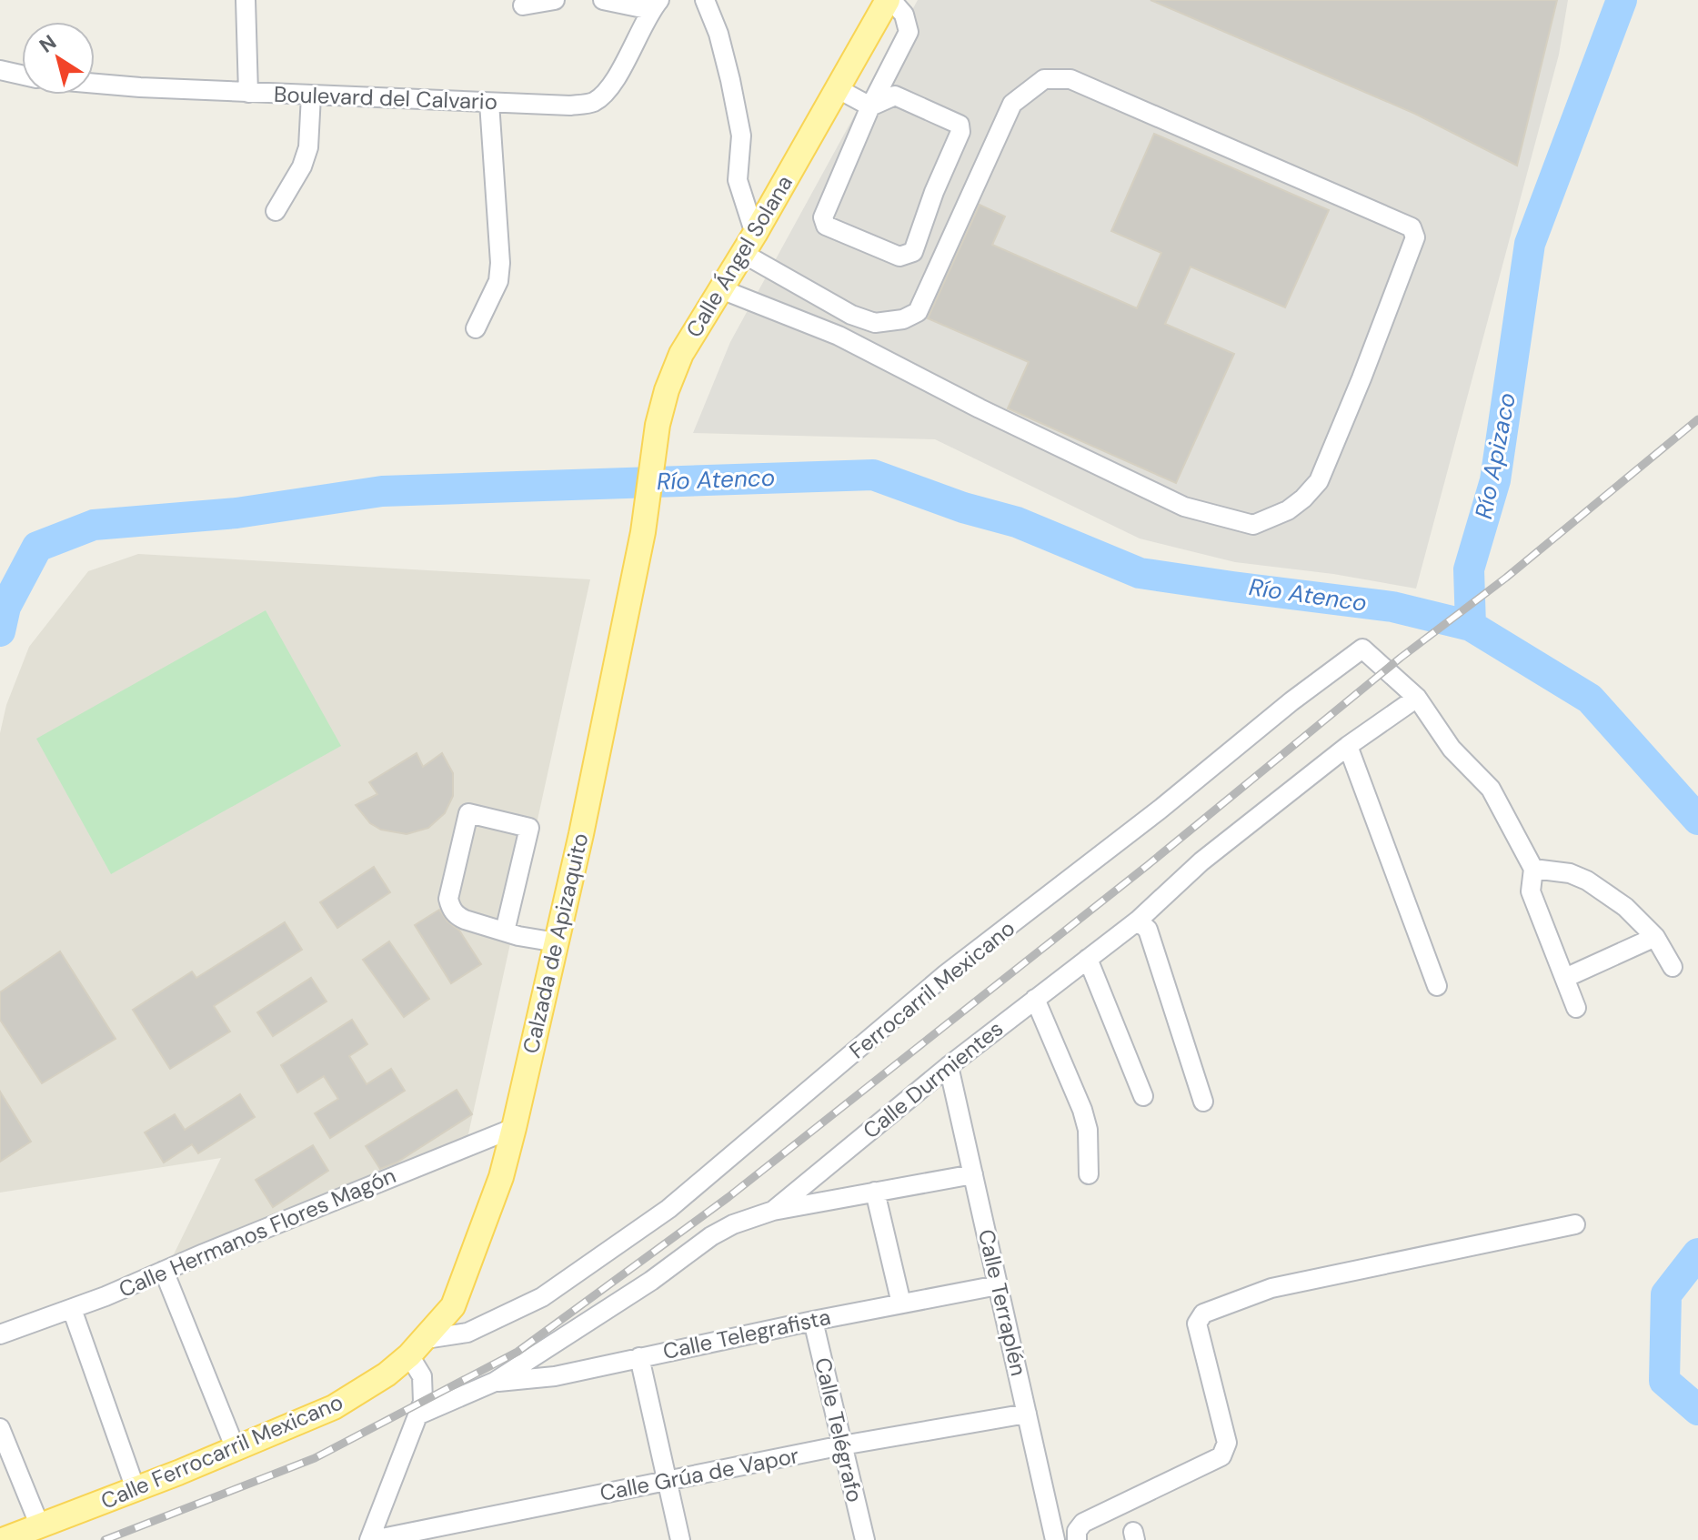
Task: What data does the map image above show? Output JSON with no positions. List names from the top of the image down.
{
  "streets": {
    "main road": ["Calle Ángel Solana", "Calzada de Apizaquito", "Calle Ferrocarril Mexicano"],
    "street": [
      "Boulevard del Calvario",
      "Ferrocarril Mexicano",
      "Calle Durmientes",
      "Calle Hermanos Flores Magón",
      "Calle Terraplén",
      "Calle Telegrafista",
      "Calle Telégrafo",
      "Calle Grúa de Vapor"
    ]
  },
  "crossings": [
    ["Calle Ángel Solana", "Calzada de Apizaquito"],
    ["Calzada de Apizaquito", "Ferrocarril Mexicano"],
    ["Calzada de Apizaquito", "Calle Hermanos Flores Magón"],
    ["Calzada de Apizaquito", "Calle Ferrocarril Mexicano"],
    ["Ferrocarril Mexicano", "Calle Durmientes"],
    ["Ferrocarril Mexicano", "Calle Ferrocarril Mexicano"],
    ["Calle Durmientes", "Calle Terraplén"],
    ["Calle Durmientes", "Calle Telegrafista"],
    ["Calle Terraplén", "Calle Telegrafista"],
    ["Calle Terraplén", "Calle Grúa de Vapor"],
    ["Calle Telegrafista", "Calle Telégrafo"],
    ["Calle Telégrafo", "Calle Grúa de Vapor"]
  ],
  "water": ["Río Apizaco", "Río Atenco"],
  "north": "top left"
}
